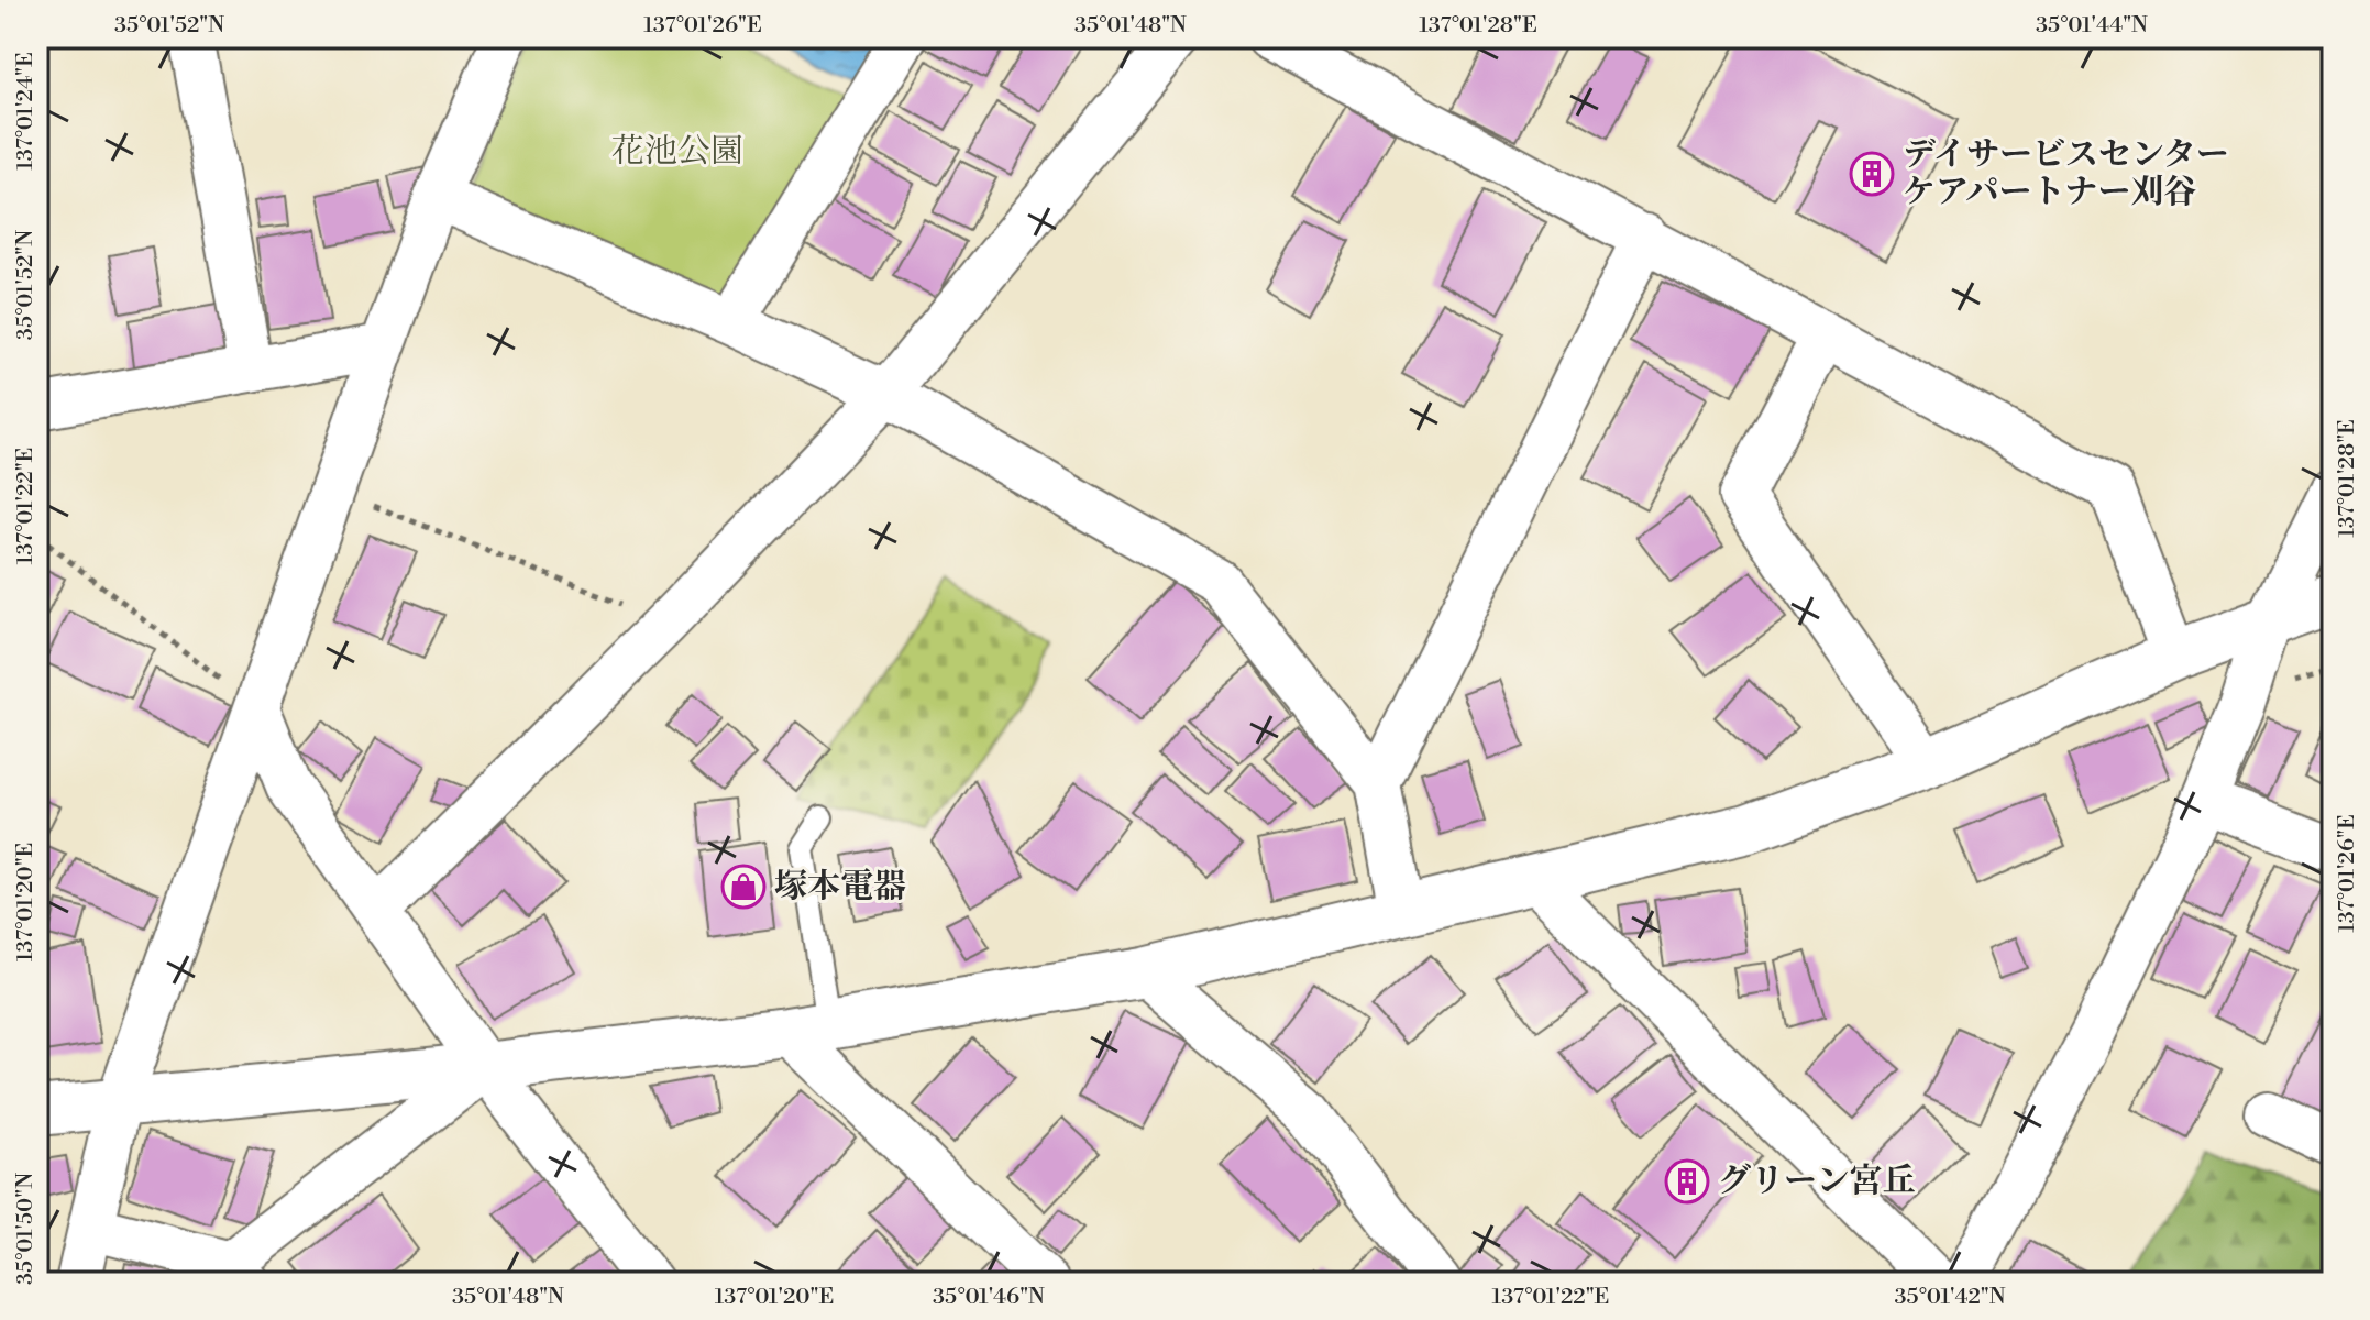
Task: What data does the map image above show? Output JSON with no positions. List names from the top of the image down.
{
  "parks": ["花池公園"],
  "places": {
    "building": ["デイサービスセンター ケアパートナー刈谷", "グリーン宮丘"],
    "shop": ["塚本電器"]
  },
  "coordinates": [
    "35°01'52\"N",
    "137°01'26\"E",
    "35°01'48\"N",
    "137°01'28\"E",
    "35°01'44\"N",
    "137°01'24\"E",
    "137°01'22\"E",
    "137°01'20\"E",
    "35°01'50\"N",
    "35°01'46\"N",
    "35°01'42\"N"
  ]
}
